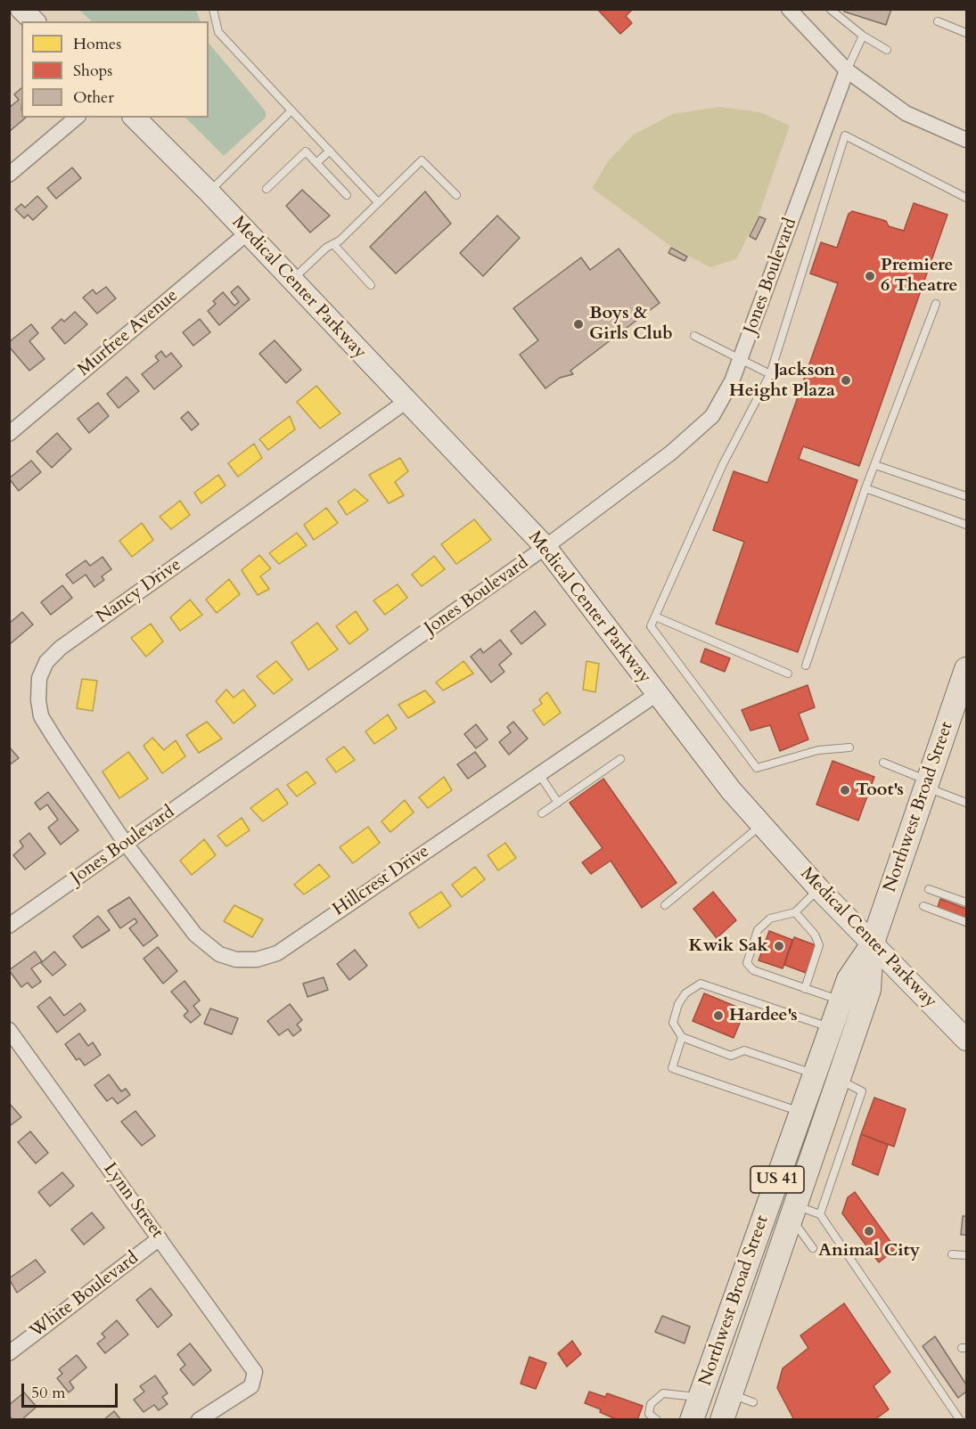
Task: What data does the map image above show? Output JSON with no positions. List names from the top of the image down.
{
  "streets": {
    "main road": ["Medical Center Parkway", "Northwest Broad Street", "US 41"],
    "street": [
      "Jones Boulevard",
      "Murfree Avenue",
      "Nancy Drive",
      "Hillcrest Drive",
      "Lynn Street",
      "White Boulevard"
    ]
  },
  "crossings": [
    ["Jones Boulevard", "Medical Center Parkway"],
    ["Jones Boulevard", "Nancy Drive"],
    ["Jones Boulevard", "Hillcrest Drive"],
    ["Medical Center Parkway", "Murfree Avenue"],
    ["Medical Center Parkway", "Nancy Drive"],
    ["Medical Center Parkway", "Northwest Broad Street"],
    ["Medical Center Parkway", "Hillcrest Drive"],
    ["Nancy Drive", "Hillcrest Drive"],
    ["Lynn Street", "White Boulevard"]
  ],
  "places": [
    "Premiere 6 Theatre",
    "Boys & Girls Club",
    "Jackson Height Plaza",
    "Toot's",
    "Kwik Sak",
    "Hardee's",
    "Animal City"
  ],
  "legend": ["Homes", "Shops", "Other"],
  "scale_bar": "50 m"
}
